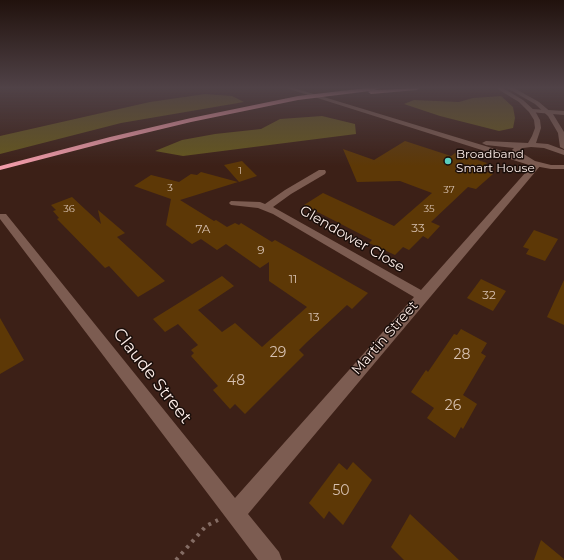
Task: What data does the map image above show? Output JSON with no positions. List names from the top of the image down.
{
  "streets": {
    "street": ["Glendower Close", "Martin Street", "Claude Street"]
  },
  "crossings": [
    ["Glendower Close", "Martin Street"],
    ["Martin Street", "Claude Street"]
  ],
  "places": ["Broadband Smart House"],
  "house_numbers": [
    "1",
    "3",
    "37",
    "36",
    "35",
    "33",
    "7A",
    "9",
    "11",
    "32",
    "13",
    "29",
    "28",
    "48",
    "26",
    "50"
  ]
}
